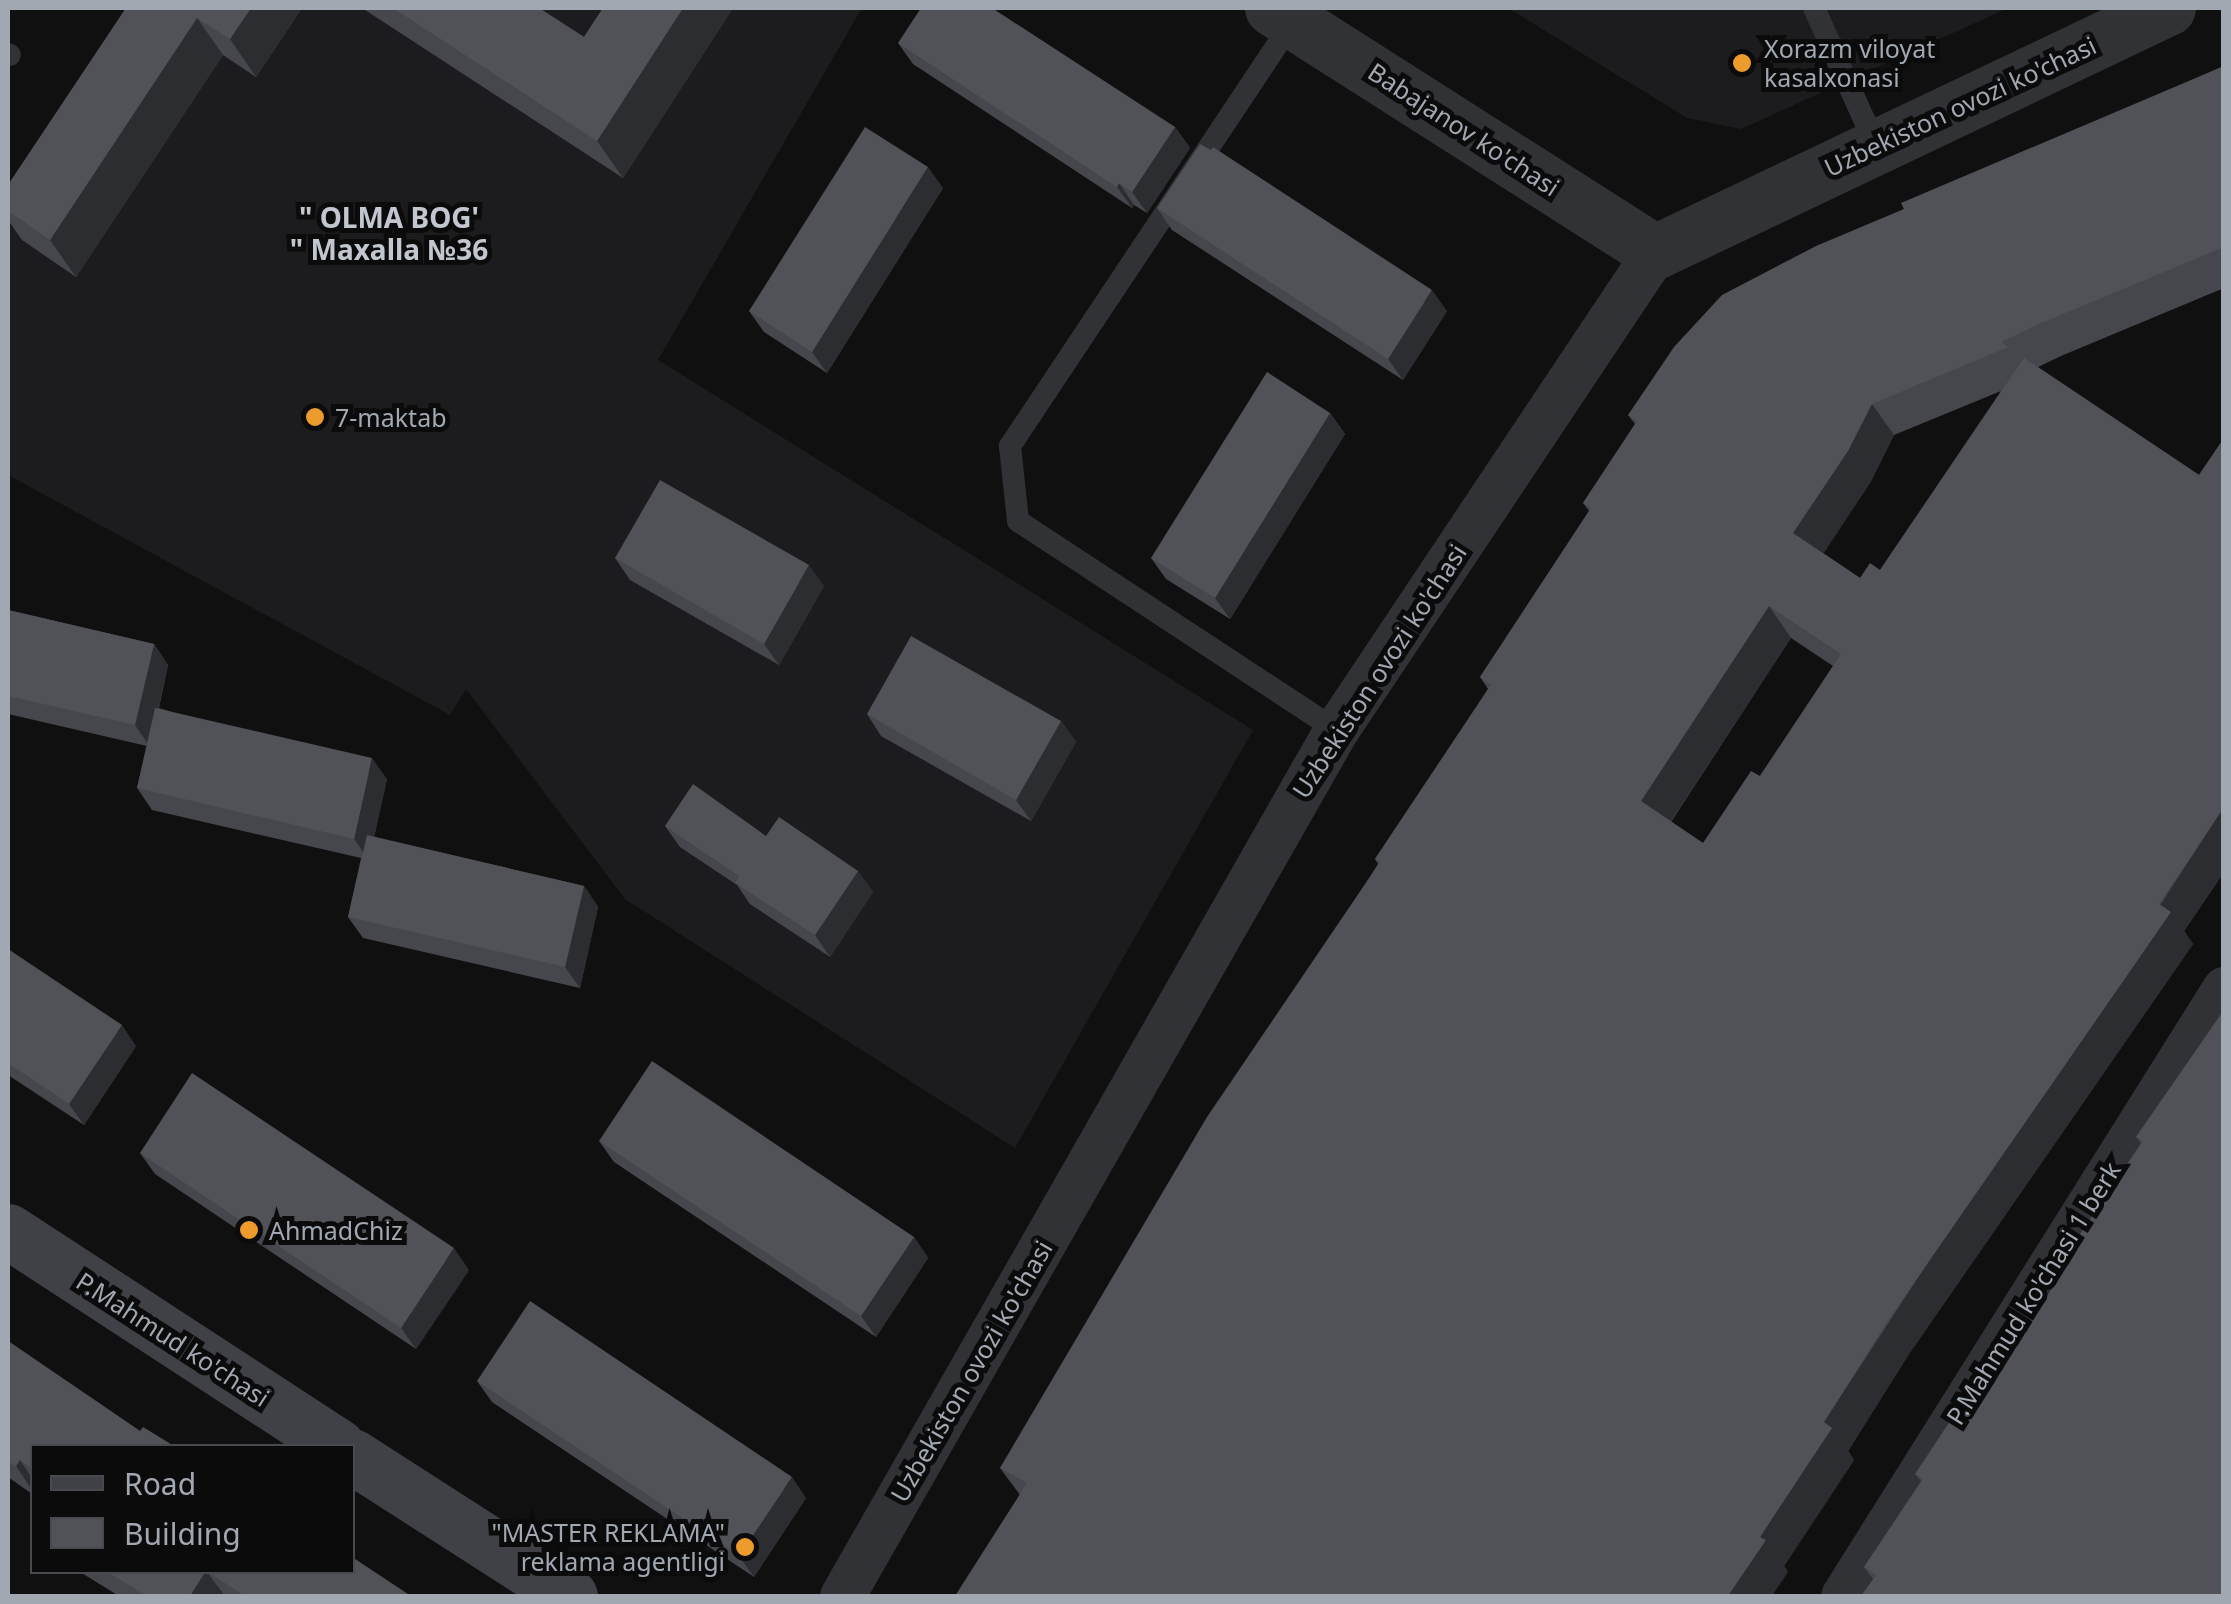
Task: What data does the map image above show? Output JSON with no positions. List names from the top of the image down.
{
  "streets": {
    "main road": ["P.Mahmud ko'chasi"],
    "street": ["Uzbekiston ovozi ko'chasi", "Babajanov ko'chasi", "P.Mahmud ko'chasi 1 berk"]
  },
  "crossings": [
    ["Uzbekiston ovozi ko'chasi", "Babajanov ko'chasi"]
  ],
  "districts": ["\" OLMA BOG' \" Maxalla №36"],
  "places": [
    "Xorazm viloyat kasalxonasi",
    "7-maktab",
    "AhmadChiz",
    "\"MASTER REKLAMA\" reklama agentligi"
  ],
  "legend": ["Road", "Building"]
}
